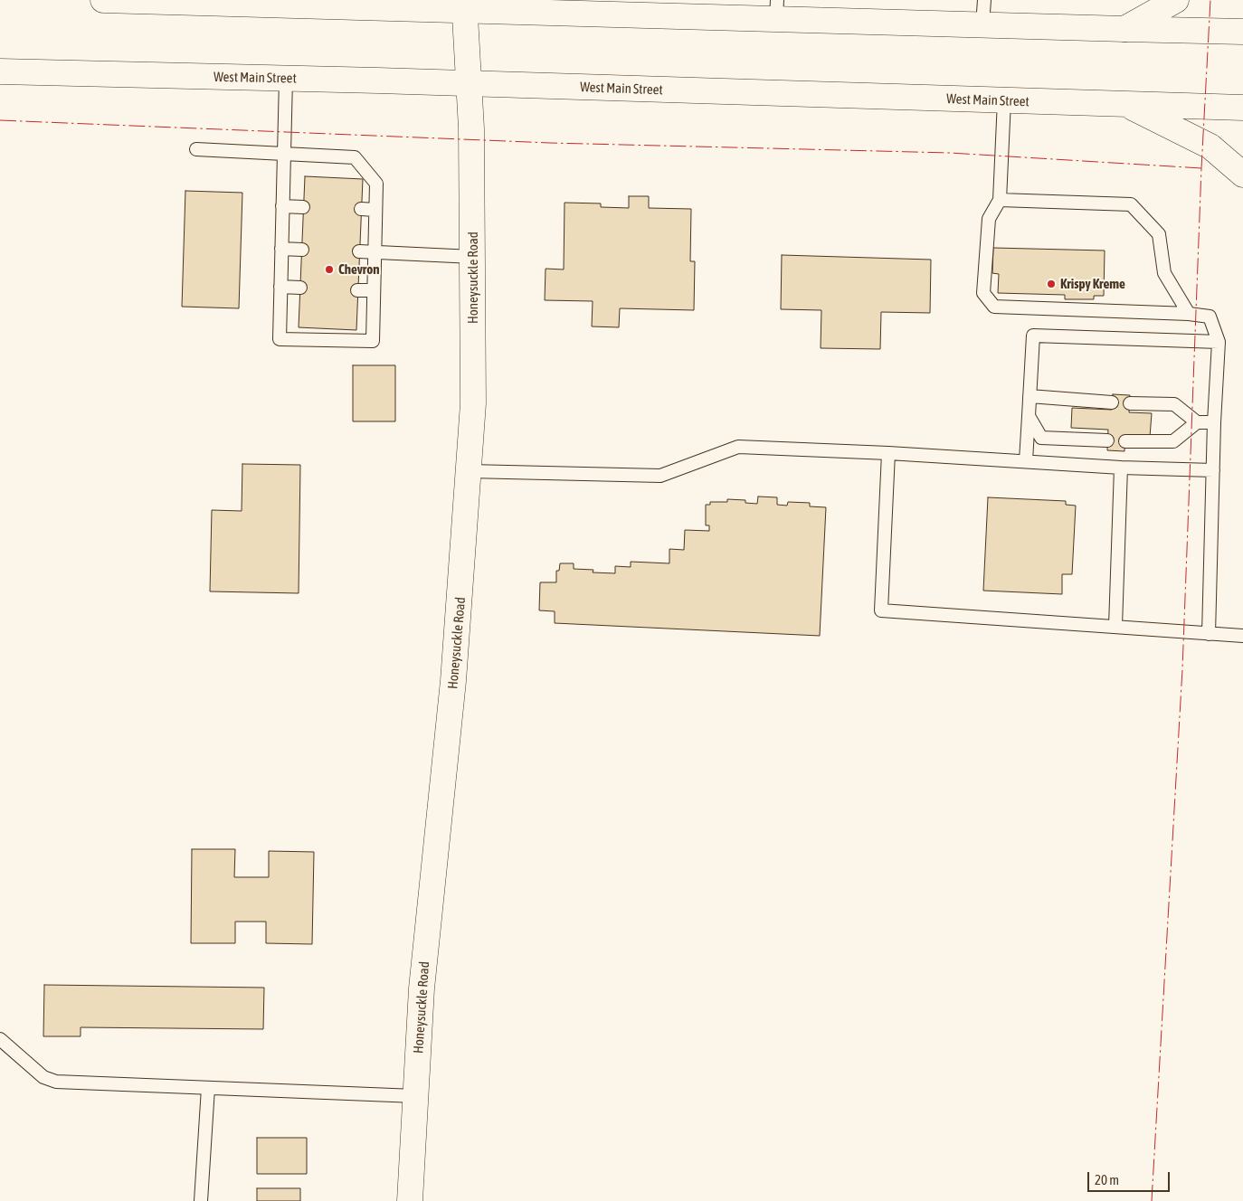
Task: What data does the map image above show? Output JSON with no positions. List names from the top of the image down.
{
  "streets": {
    "main road": ["West Main Street", "Honeysuckle Road"]
  },
  "crossings": [
    ["West Main Street", "Honeysuckle Road"]
  ],
  "places": ["Chevron", "Krispy Kreme"],
  "scale_bar": "20 m"
}
